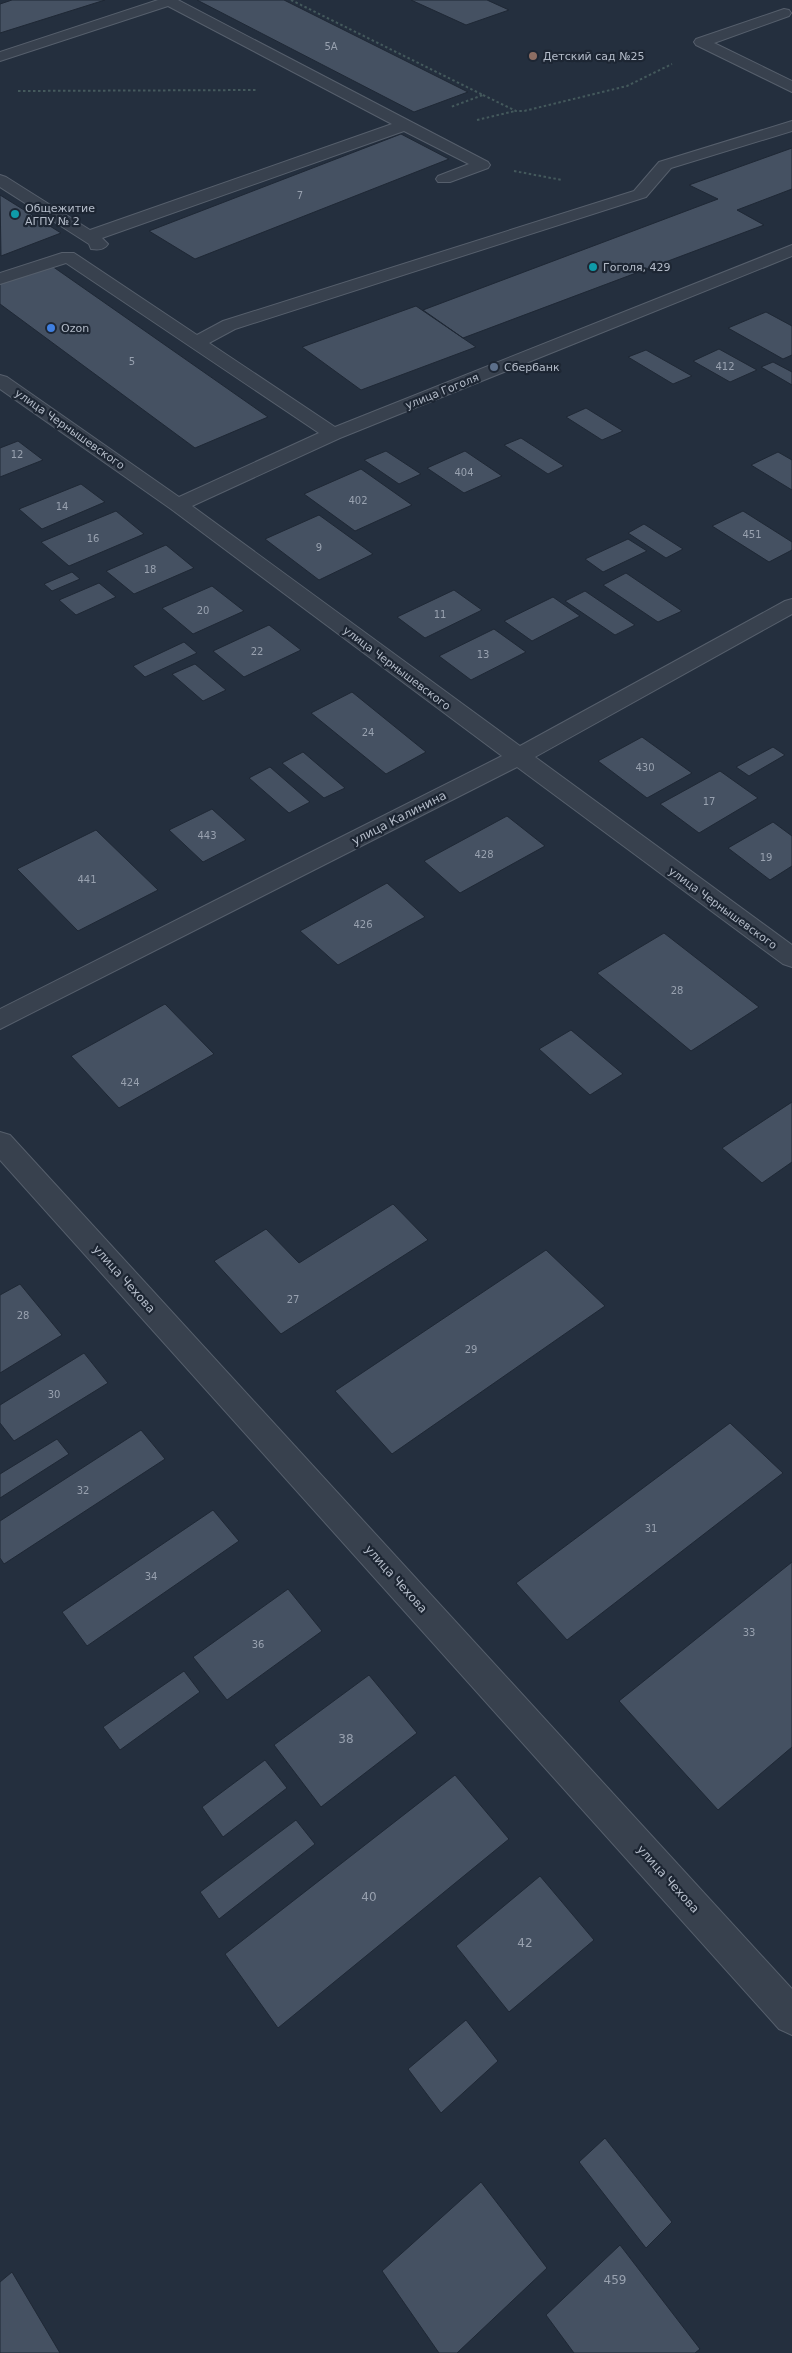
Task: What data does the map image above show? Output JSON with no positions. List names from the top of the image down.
{
  "streets": {
    "street": [
      "улица Гоголя",
      "улица Чернышевского",
      "улица Калинина",
      "улица Чехова"
    ]
  },
  "crossings": [
    ["улица Гоголя", "улица Чернышевского"],
    ["улица Чернышевского", "улица Калинина"]
  ],
  "places": [
    "Детский сад №25",
    "Общежитие АГПУ № 2",
    "Гоголя, 429",
    "Ozon",
    "Сбербанк"
  ],
  "house_numbers": [
    "5А",
    "7",
    "5",
    "412",
    "12",
    "404",
    "402",
    "14",
    "451",
    "16",
    "9",
    "18",
    "20",
    "11",
    "22",
    "13",
    "24",
    "430",
    "17",
    "443",
    "428",
    "19",
    "441",
    "426",
    "28",
    "424",
    "27",
    "28",
    "29",
    "30",
    "32",
    "31",
    "34",
    "33",
    "36",
    "38",
    "40",
    "42",
    "459"
  ]
}
